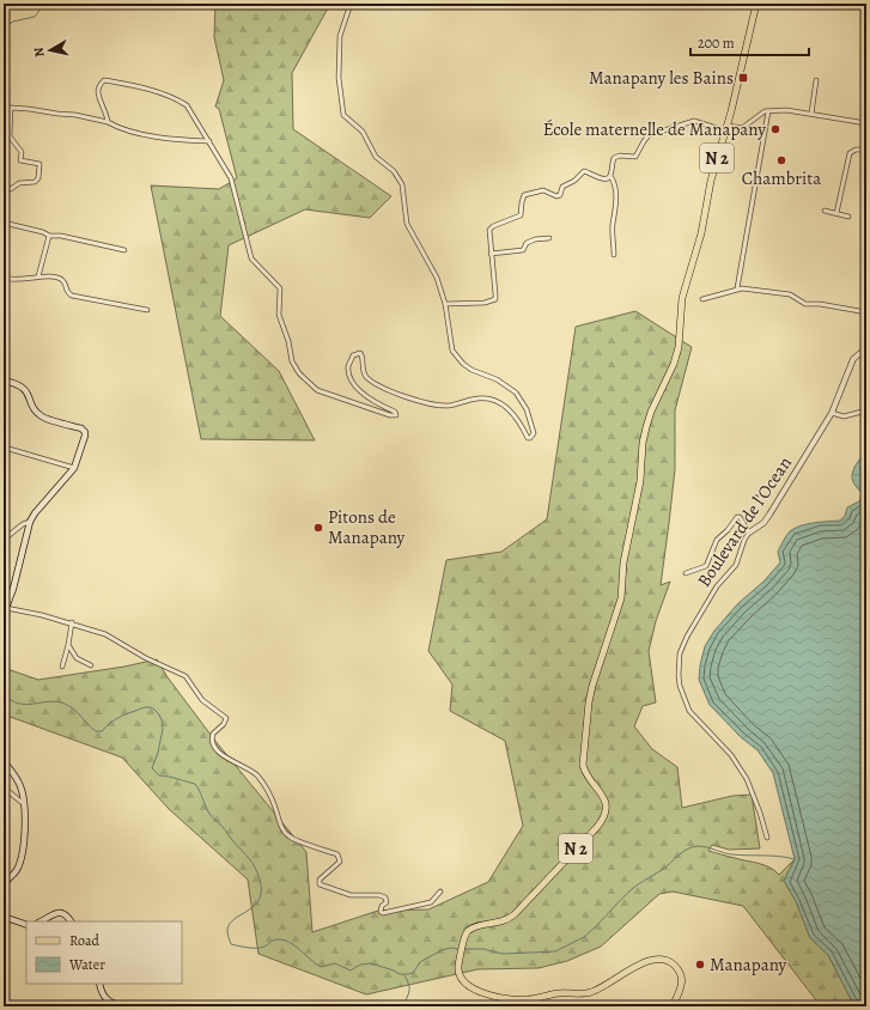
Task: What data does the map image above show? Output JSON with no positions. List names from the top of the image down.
{
  "streets": {
    "main road": ["N 2"],
    "street": ["Boulevard de l'Ocean"]
  },
  "places": {
    "transit": ["Manapany les Bains"],
    "other": [
      "École maternelle de Manapany",
      "Chambrita",
      "Pitons de Manapany",
      "Manapany"
    ]
  },
  "legend": ["Road", "Water"],
  "scale_bar": "200 m",
  "north": "left"
}
